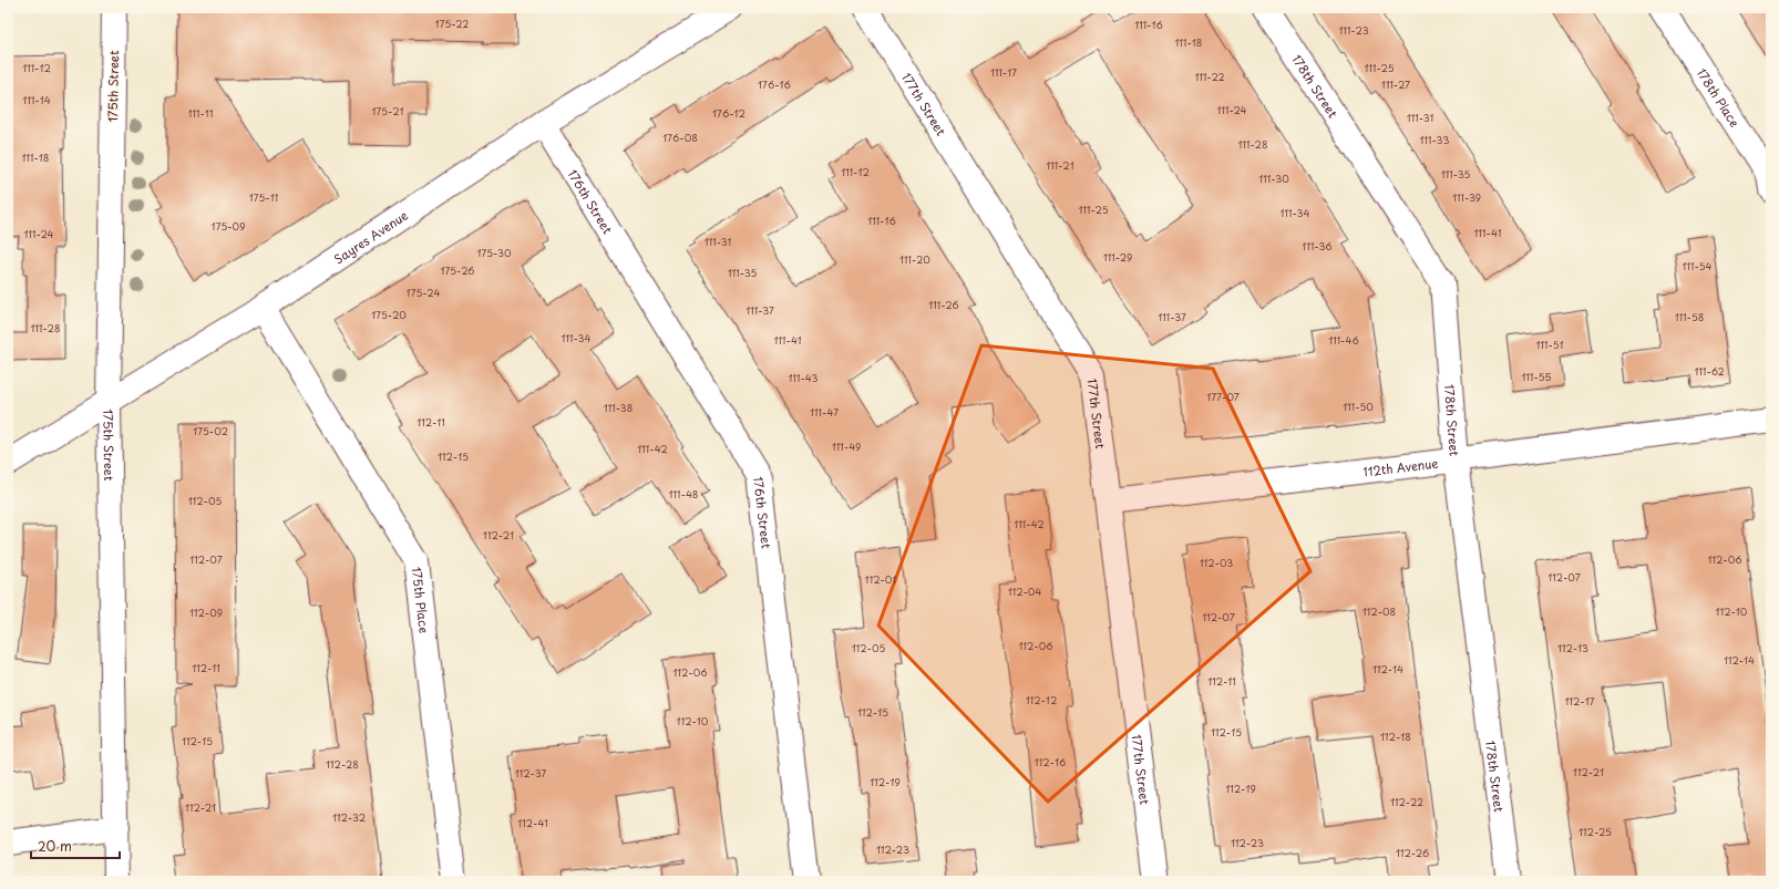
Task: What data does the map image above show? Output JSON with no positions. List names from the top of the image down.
{
  "streets": {
    "street": [
      "178th Street",
      "175th Street",
      "178th Place",
      "177th Street",
      "176th Street",
      "Sayres Avenue",
      "112th Avenue",
      "175th Place"
    ]
  },
  "crossings": [
    ["178th Street", "112th Avenue"],
    ["175th Street", "Sayres Avenue"],
    ["177th Street", "112th Avenue"],
    ["176th Street", "Sayres Avenue"],
    ["Sayres Avenue", "175th Place"]
  ],
  "house_numbers": [
    "175-22",
    "111-16",
    "111-23",
    "111-18",
    "111-12",
    "111-25",
    "111-17",
    "111-22",
    "176-16",
    "111-27",
    "111-14",
    "111-24",
    "175-21",
    "111-11",
    "176-12",
    "111-31",
    "176-08",
    "111-33",
    "111-28",
    "111-18",
    "111-21",
    "111-12",
    "111-35",
    "111-30",
    "175-11",
    "111-39",
    "111-25",
    "111-34",
    "111-16",
    "175-09",
    "111-41",
    "111-24",
    "111-31",
    "111-36",
    "175-30",
    "111-29",
    "111-20",
    "111-54",
    "175-26",
    "111-35",
    "175-24",
    "111-26",
    "111-37",
    "175-20",
    "111-37",
    "111-58",
    "111-28",
    "111-34",
    "111-41",
    "111-46",
    "111-51",
    "111-62",
    "111-55",
    "111-43",
    "177-07",
    "111-50",
    "111-38",
    "111-47",
    "112-11",
    "175-02",
    "111-49",
    "111-42",
    "112-15",
    "111-48",
    "112-05",
    "111-42",
    "112-21",
    "112-07",
    "112-06",
    "112-03",
    "112-07",
    "112-01",
    "112-04",
    "112-08",
    "112-10",
    "112-09",
    "112-07",
    "112-06",
    "112-05",
    "112-13",
    "112-14",
    "112-11",
    "112-14",
    "112-06",
    "112-11",
    "112-12",
    "112-17",
    "112-15",
    "112-10",
    "112-15",
    "112-18",
    "112-15",
    "112-16",
    "112-28",
    "112-21",
    "112-37",
    "112-19",
    "112-19",
    "112-22",
    "112-21",
    "112-32",
    "112-41",
    "112-25",
    "112-23",
    "112-23",
    "112-26"
  ],
  "scale_bar": "20 m"
}
